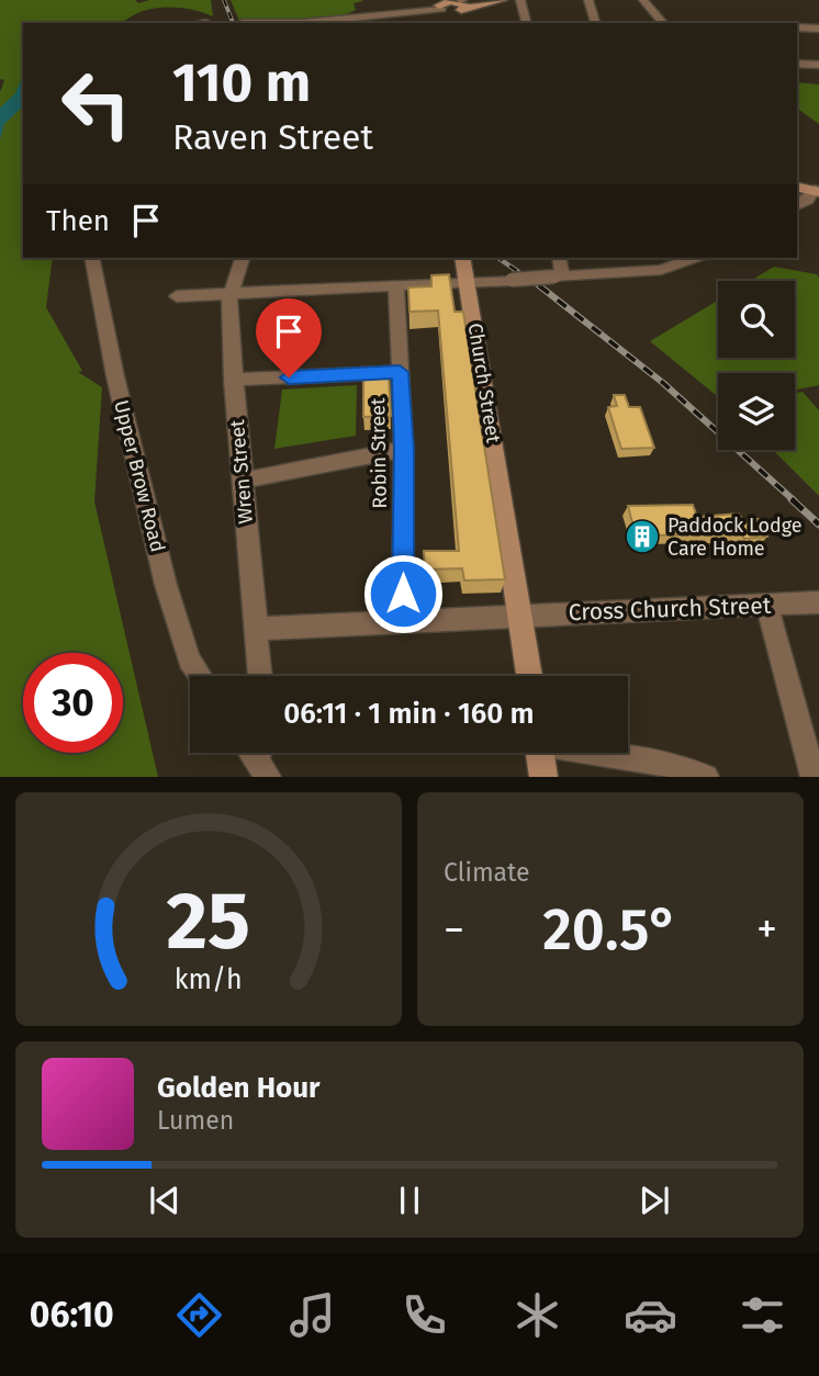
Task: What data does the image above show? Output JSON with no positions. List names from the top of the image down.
{
  "streets": {
    "street": [
      "Church Street",
      "Robin Street",
      "Wren Street",
      "Upper Brow Road",
      "Cross Church Street"
    ]
  },
  "crossings": [
    ["Church Street", "Cross Church Street"],
    ["Robin Street", "Cross Church Street"],
    ["Wren Street", "Cross Church Street"]
  ],
  "places": {
    "building": ["Paddock Lodge Care Home"]
  },
  "page": {
    "turn": ["110 m", "Raven Street"],
    "then": "Then",
    "limit": "30",
    "trip": "06:11 · 1 min · 160 m",
    "tile": "Climate",
    "heat": ["−", "20.5°", "+"],
    "song": ["Golden Hour", "Lumen"],
    "tabs": "06:10",
    "gauge": ["25", "km/h"]
  }
}
